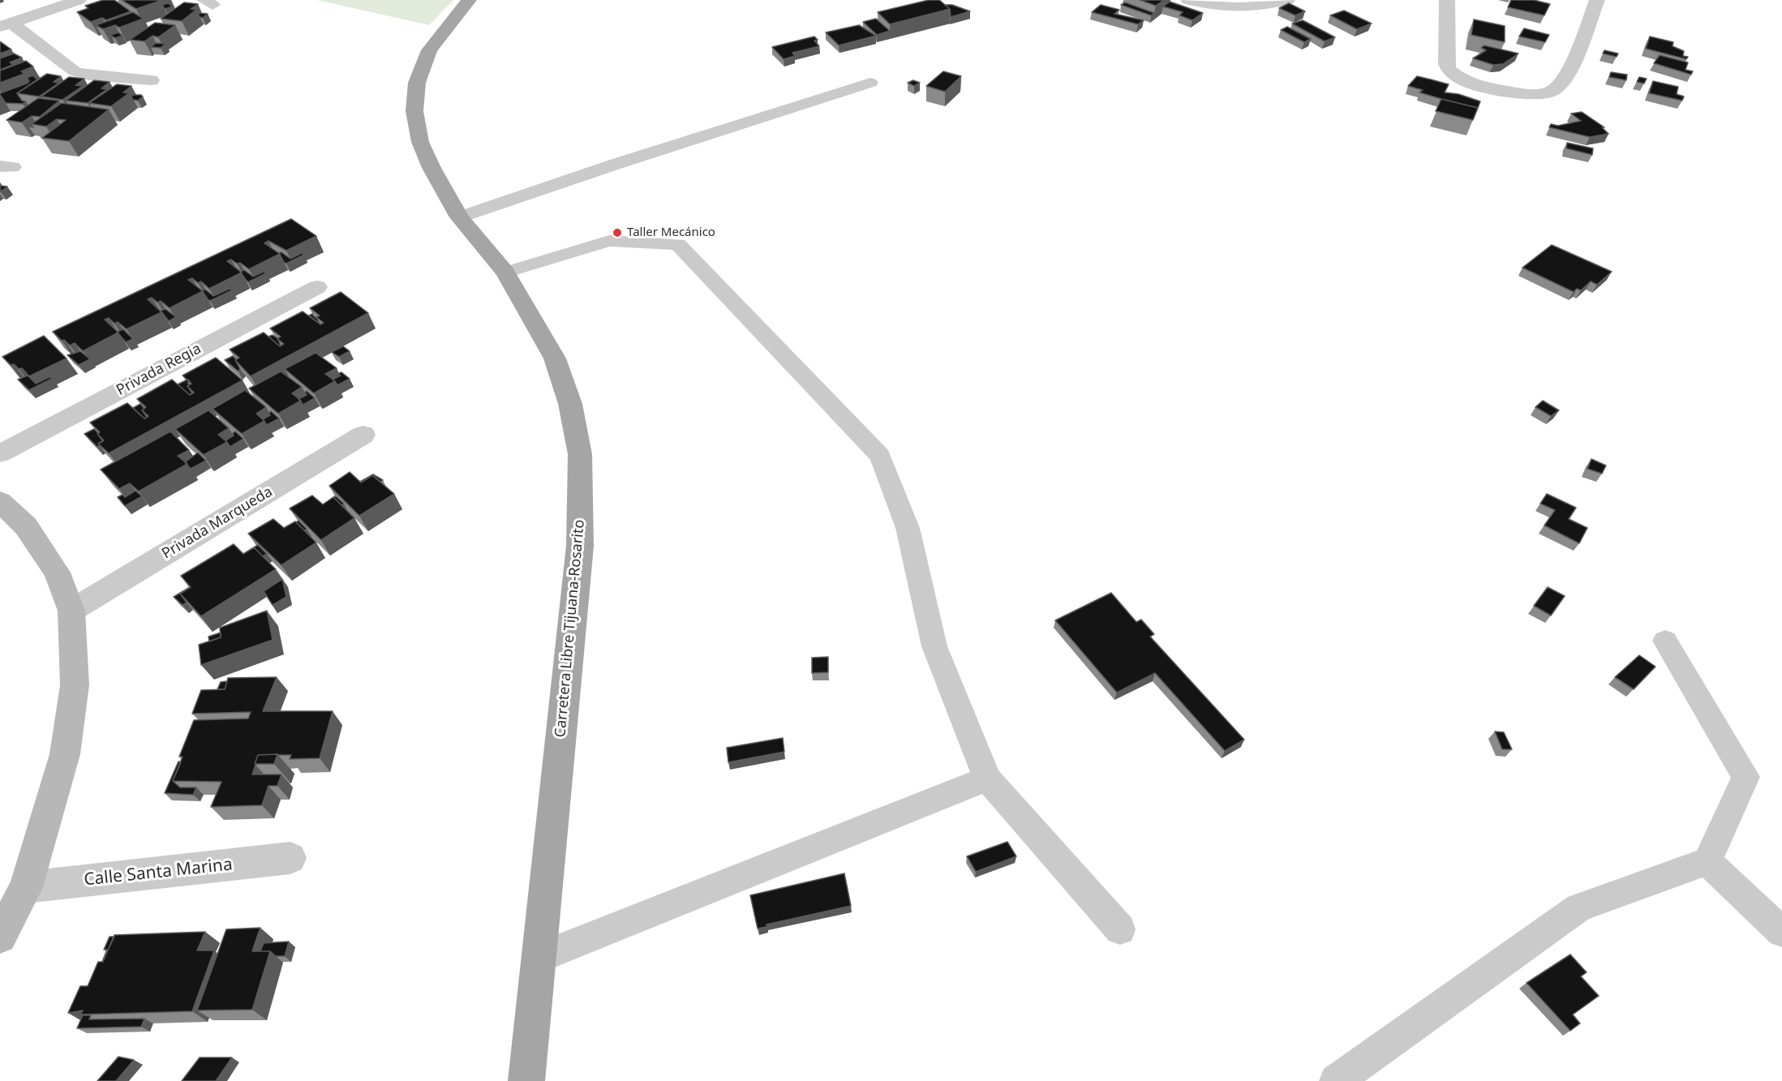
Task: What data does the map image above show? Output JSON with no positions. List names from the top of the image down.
{
  "streets": {
    "main road": ["Carretera Libre Tijuana-Rosarito"],
    "street": ["Privada Regia", "Privada Marqueda", "Calle Santa Marina"]
  },
  "places": ["Taller Mecánico"]
}
